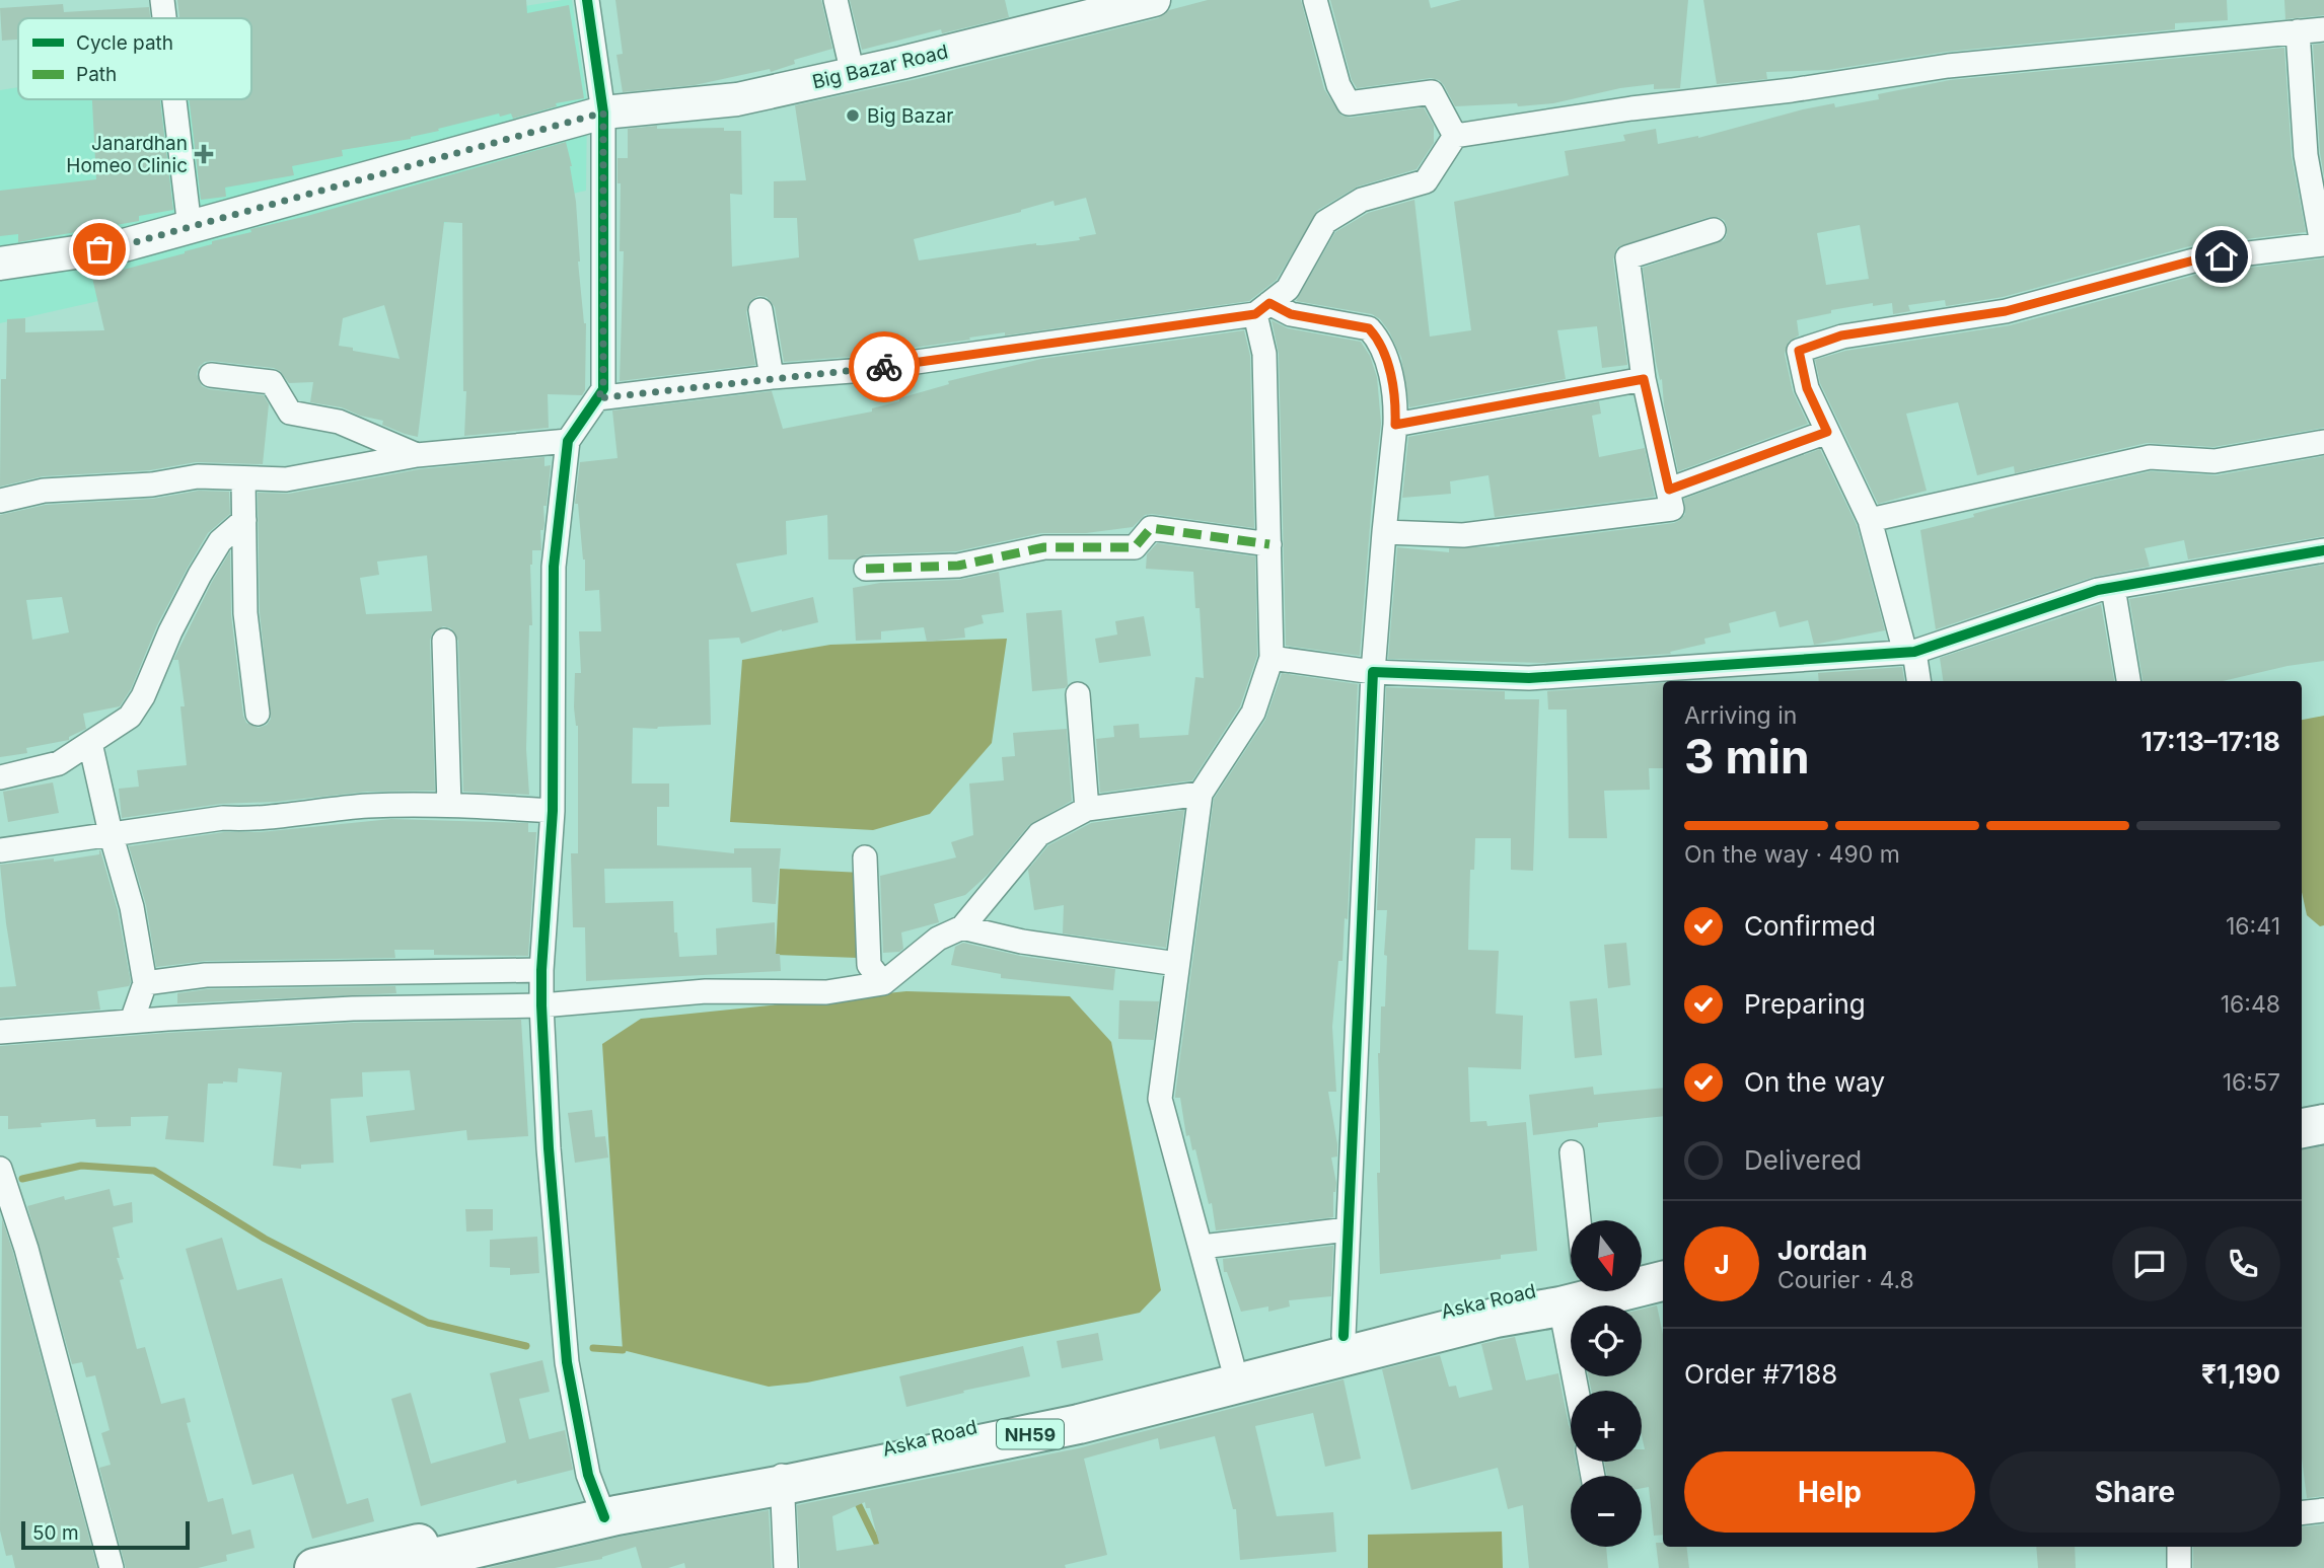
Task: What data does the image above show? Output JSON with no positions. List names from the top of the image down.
{
  "streets": {
    "highway": ["Aska Road", "NH59"],
    "street": ["Big Bazar Road"]
  },
  "crossings": [
    ["Aska Road", "NH59"]
  ],
  "places": {
    "other": ["Big Bazar"],
    "health": ["Janardhan Homeo Clinic"]
  },
  "legend": ["Cycle path", "Path"],
  "scale_bar": "50 m",
  "north": "bottom",
  "page": {
    "heading": ["3 min", "Arriving in", "17:13–17:18"],
    "panel": [
      "Jordan",
      "Courier · 4.8",
      "Order #7188",
      "₹1,190"
    ],
    "bar": "On the way · 490 m",
    "list": [
      ["Confirmed", "16:41"],
      ["Preparing", "16:48"],
      ["On the way", "16:57"],
      "Delivered"
    ],
    "map_buttons": ["+", "−"],
    "round": "J",
    "buttons": ["Help", "Share"],
    "scale": "50 m"
  }
}
